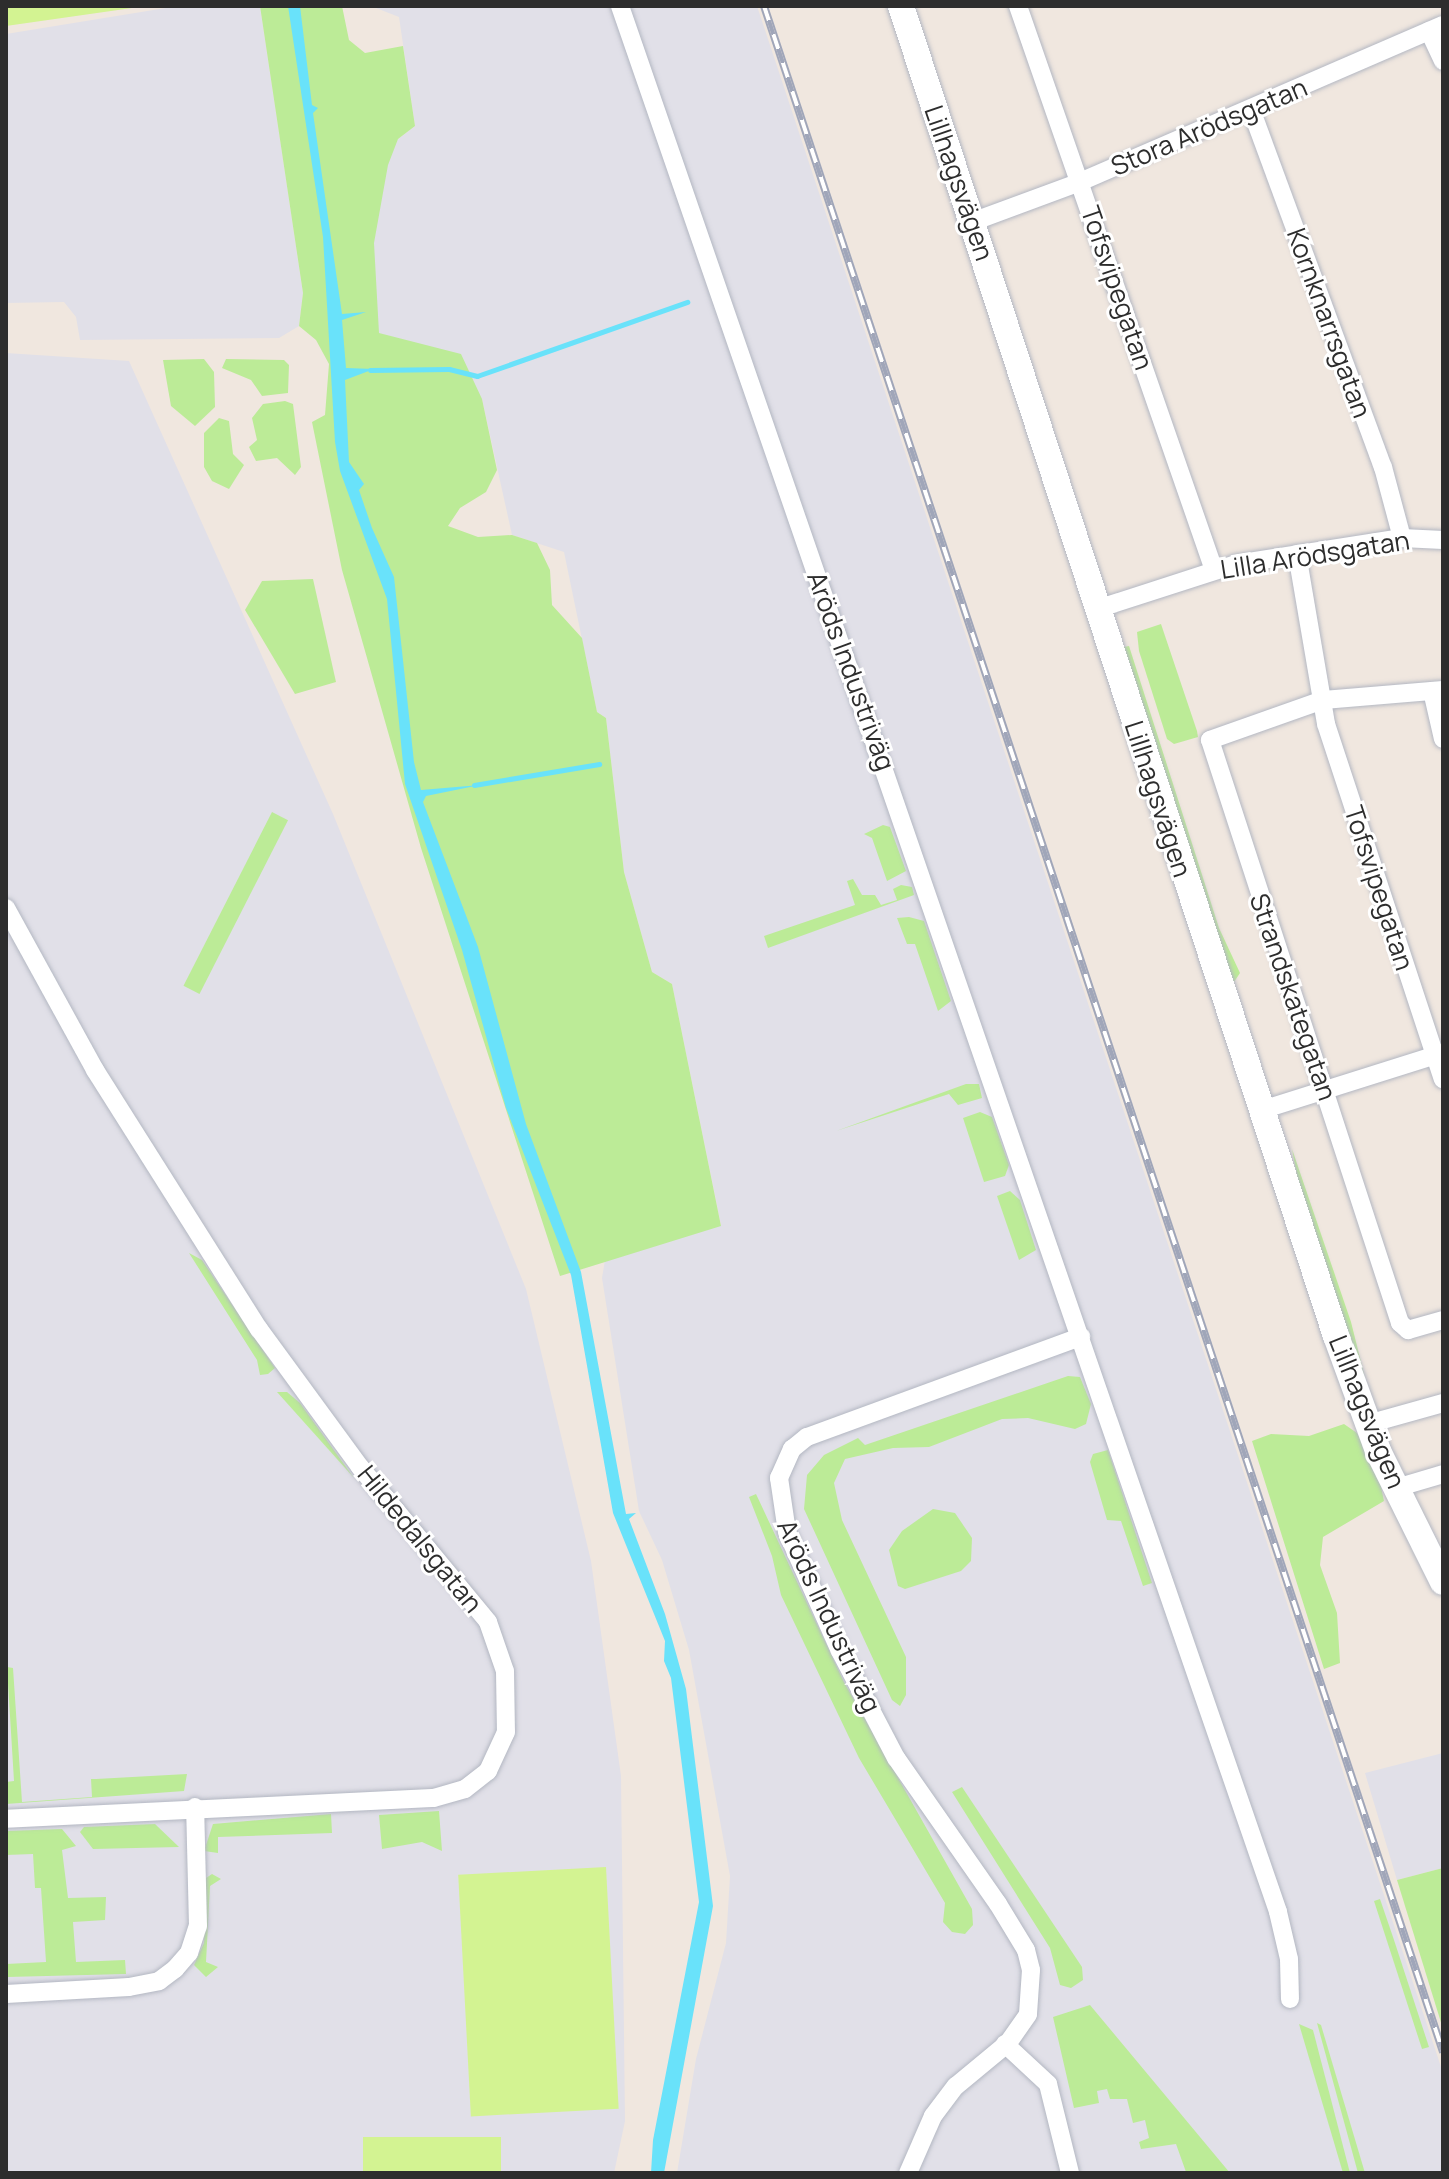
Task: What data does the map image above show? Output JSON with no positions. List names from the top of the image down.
{
  "streets": {
    "street": [
      "Stora Arödsgatan",
      "Lillhagsvägen",
      "Tofsvipegatan",
      "Kornknarrsgatan",
      "Lilla Arödsgatan",
      "Aröds Industriväg",
      "Strandskategatan",
      "Hildedalsgatan"
    ]
  },
  "crossings": [
    ["Stora Arödsgatan", "Lillhagsvägen"],
    ["Stora Arödsgatan", "Tofsvipegatan"],
    ["Stora Arödsgatan", "Kornknarrsgatan"],
    ["Lillhagsvägen", "Lilla Arödsgatan"],
    ["Tofsvipegatan", "Lilla Arödsgatan"],
    ["Tofsvipegatan", "Strandskategatan"],
    ["Kornknarrsgatan", "Lilla Arödsgatan"]
  ]
}
